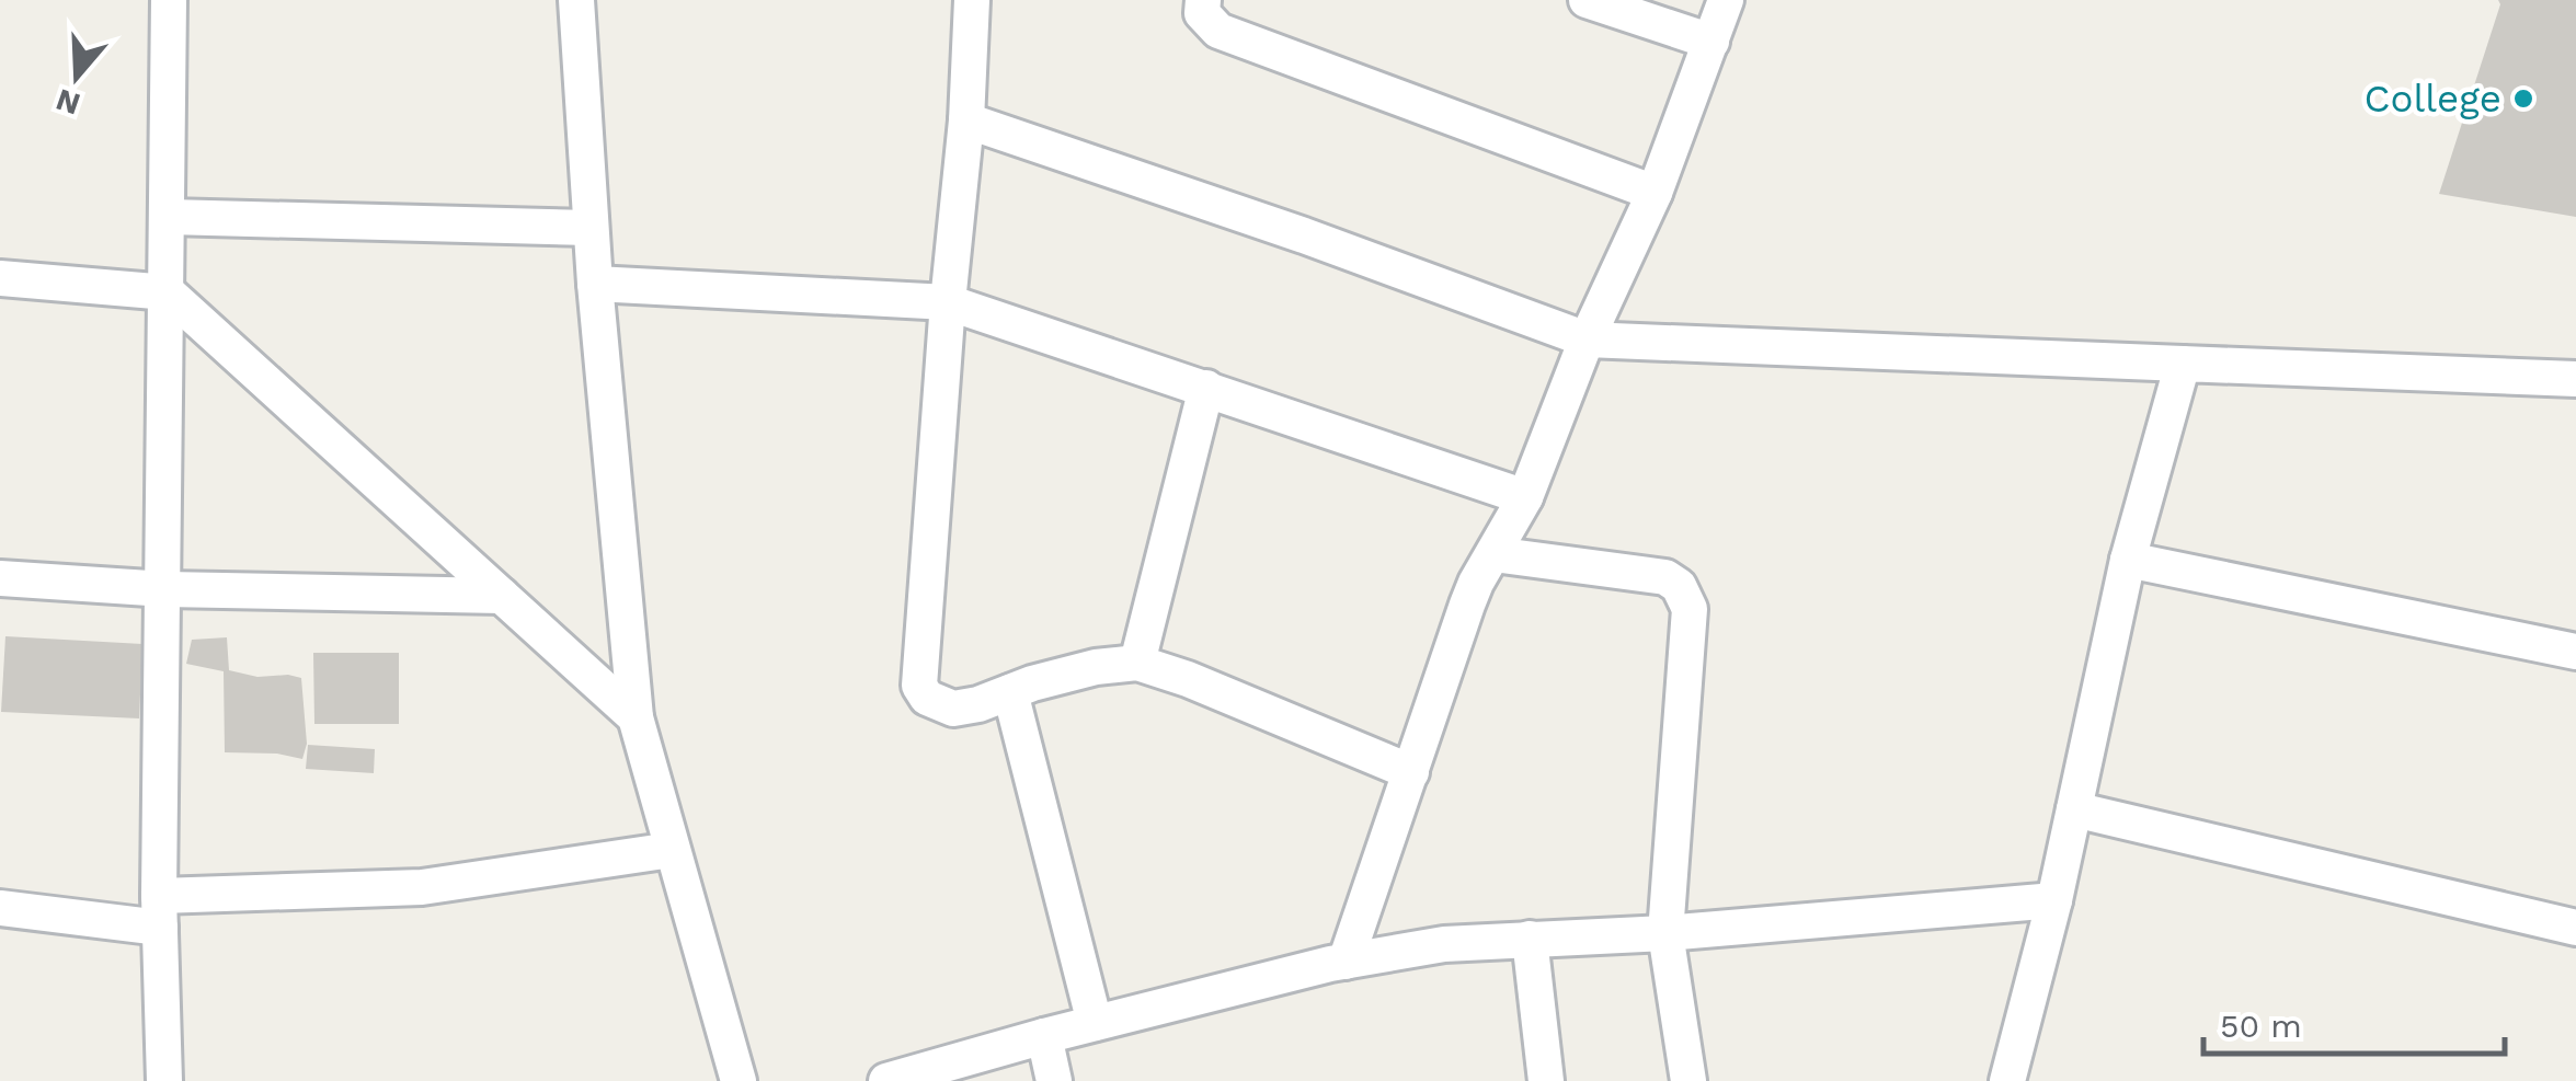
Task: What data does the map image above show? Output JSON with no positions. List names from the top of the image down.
{
  "places": ["College"],
  "scale_bar": "50 m",
  "north": "bottom"
}
